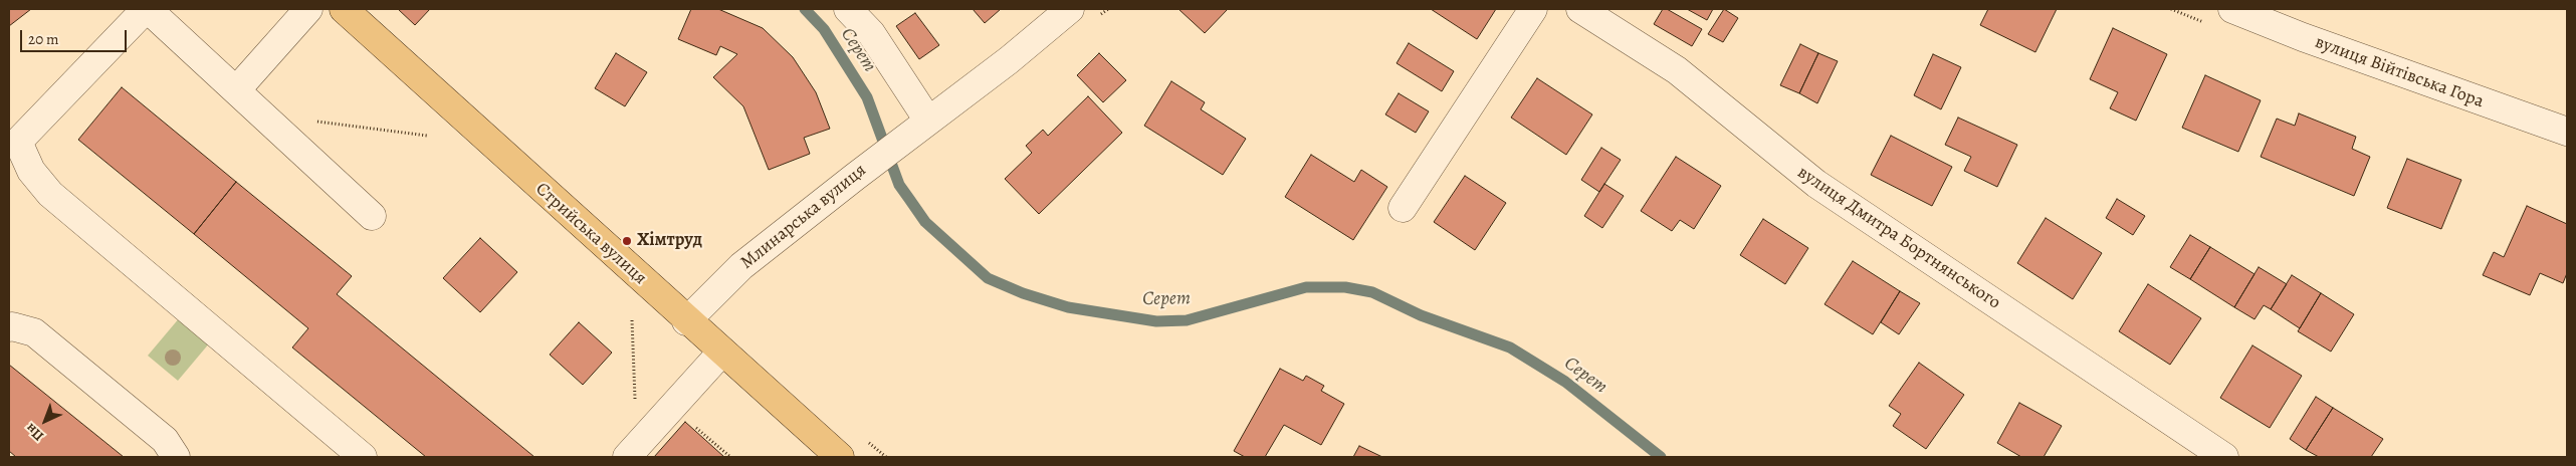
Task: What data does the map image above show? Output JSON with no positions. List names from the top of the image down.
{
  "streets": {
    "main road": ["Стрийська вулиця"],
    "street": ["вулиця Війтівська Гора", "Млинарська вулиця", "вулиця Дмитра Бортнянського"]
  },
  "crossings": [
    ["Млинарська вулиця", "Стрийська вулиця"]
  ],
  "water": ["Серет"],
  "places": ["Хімтруд"],
  "scale_bar": "20 m",
  "north": "bottom left"
}
